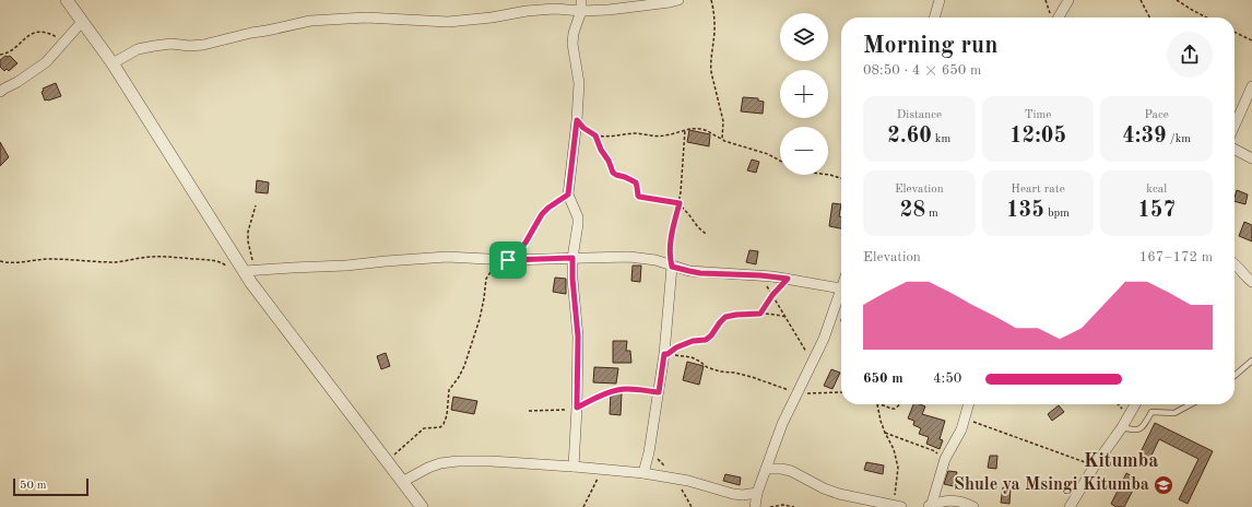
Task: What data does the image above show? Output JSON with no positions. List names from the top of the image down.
{
  "districts": ["Kitumba"],
  "places": {
    "school or university": ["Shule ya Msingi Kitumba"]
  },
  "scale_bar": "50 m",
  "page": {
    "map_buttons": ["+", "−"],
    "heading": ["Morning run", "08:50 · 4 × 650 m"],
    "stats": [
      ["Distance", "2.60 km"],
      ["Time", "12:05"],
      ["Pace", "4:39 /km"],
      ["Elevation", "28 m"],
      ["Heart rate", "135 bpm"],
      ["kcal", "157"]
    ],
    "chart": ["Elevation", "167–172 m"],
    "list": [
      {
        "name": "650 m",
        "note": "4:50"
      }
    ],
    "scale": "50 m"
  }
}
